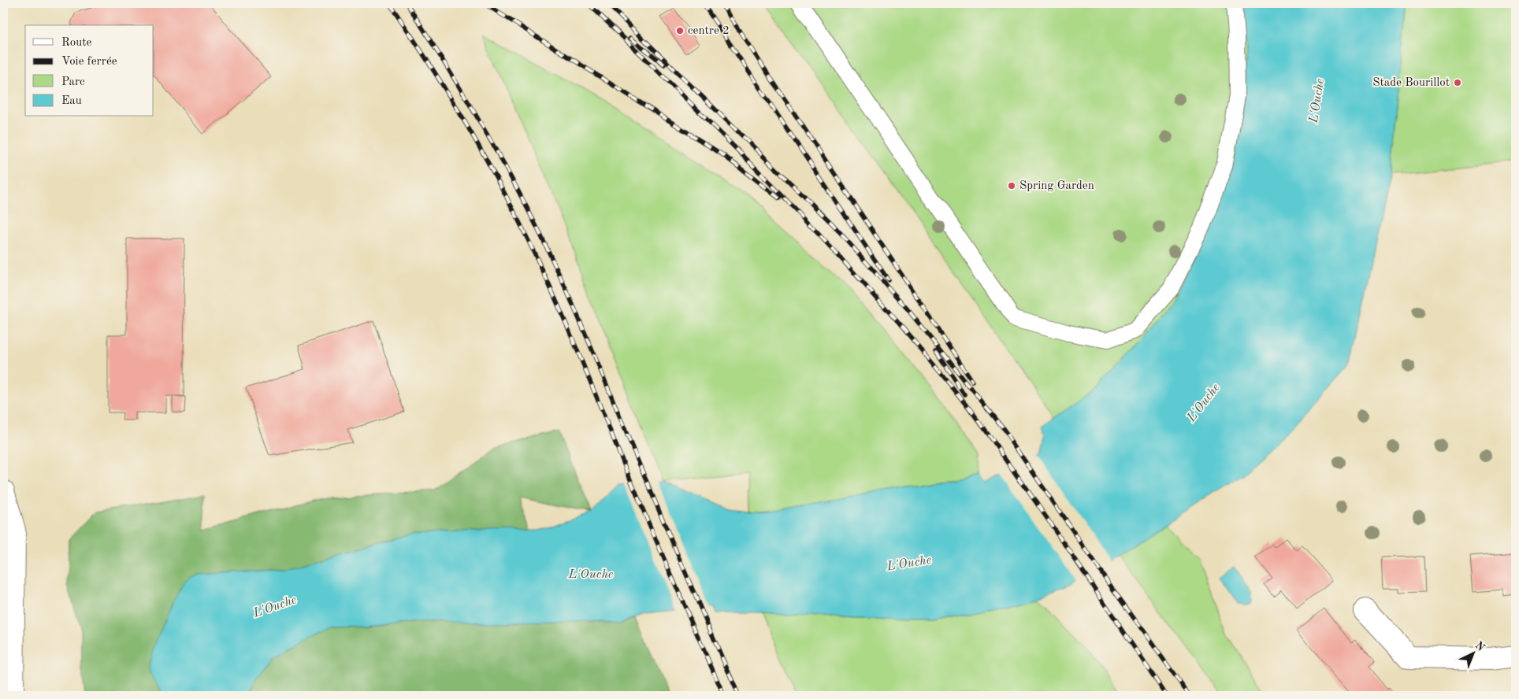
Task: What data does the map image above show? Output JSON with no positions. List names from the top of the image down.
{
  "water": ["L'Ouche"],
  "places": ["centre 2", "Stade Bourillot", "Spring Garden"],
  "legend": [
    "Route",
    "Voie ferrée",
    "Parc",
    "Eau"
  ],
  "north": "top right"
}
